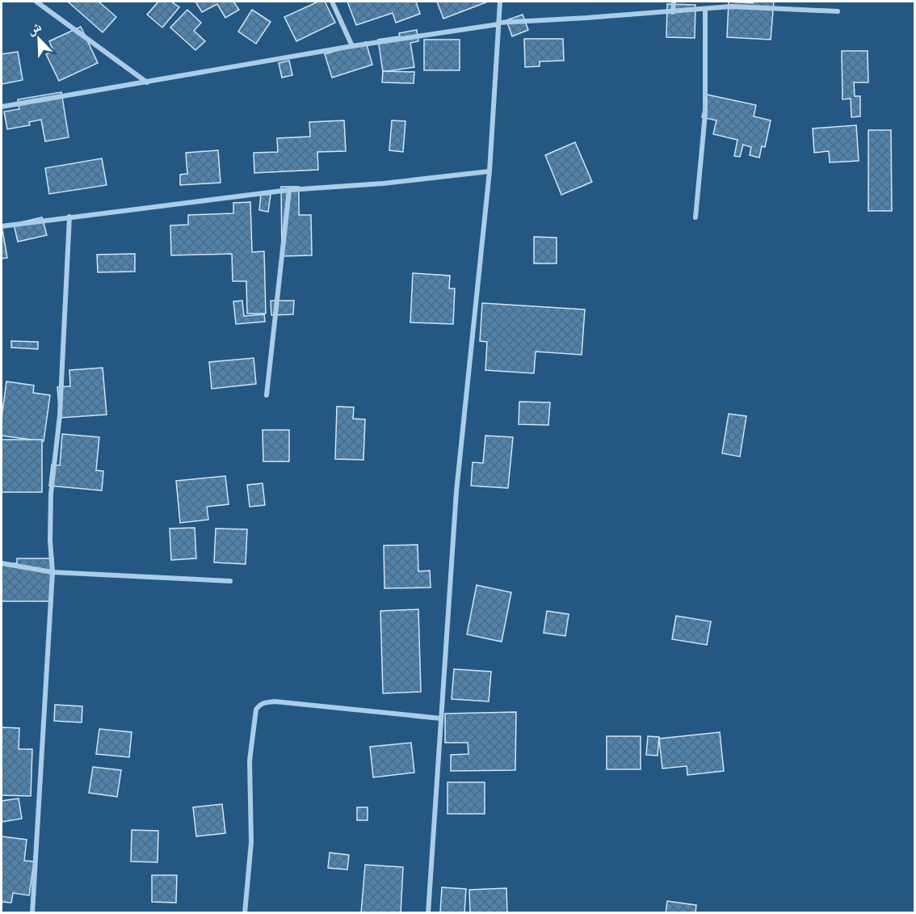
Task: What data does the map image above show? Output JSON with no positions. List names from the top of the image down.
{
  "north": "top left"
}
